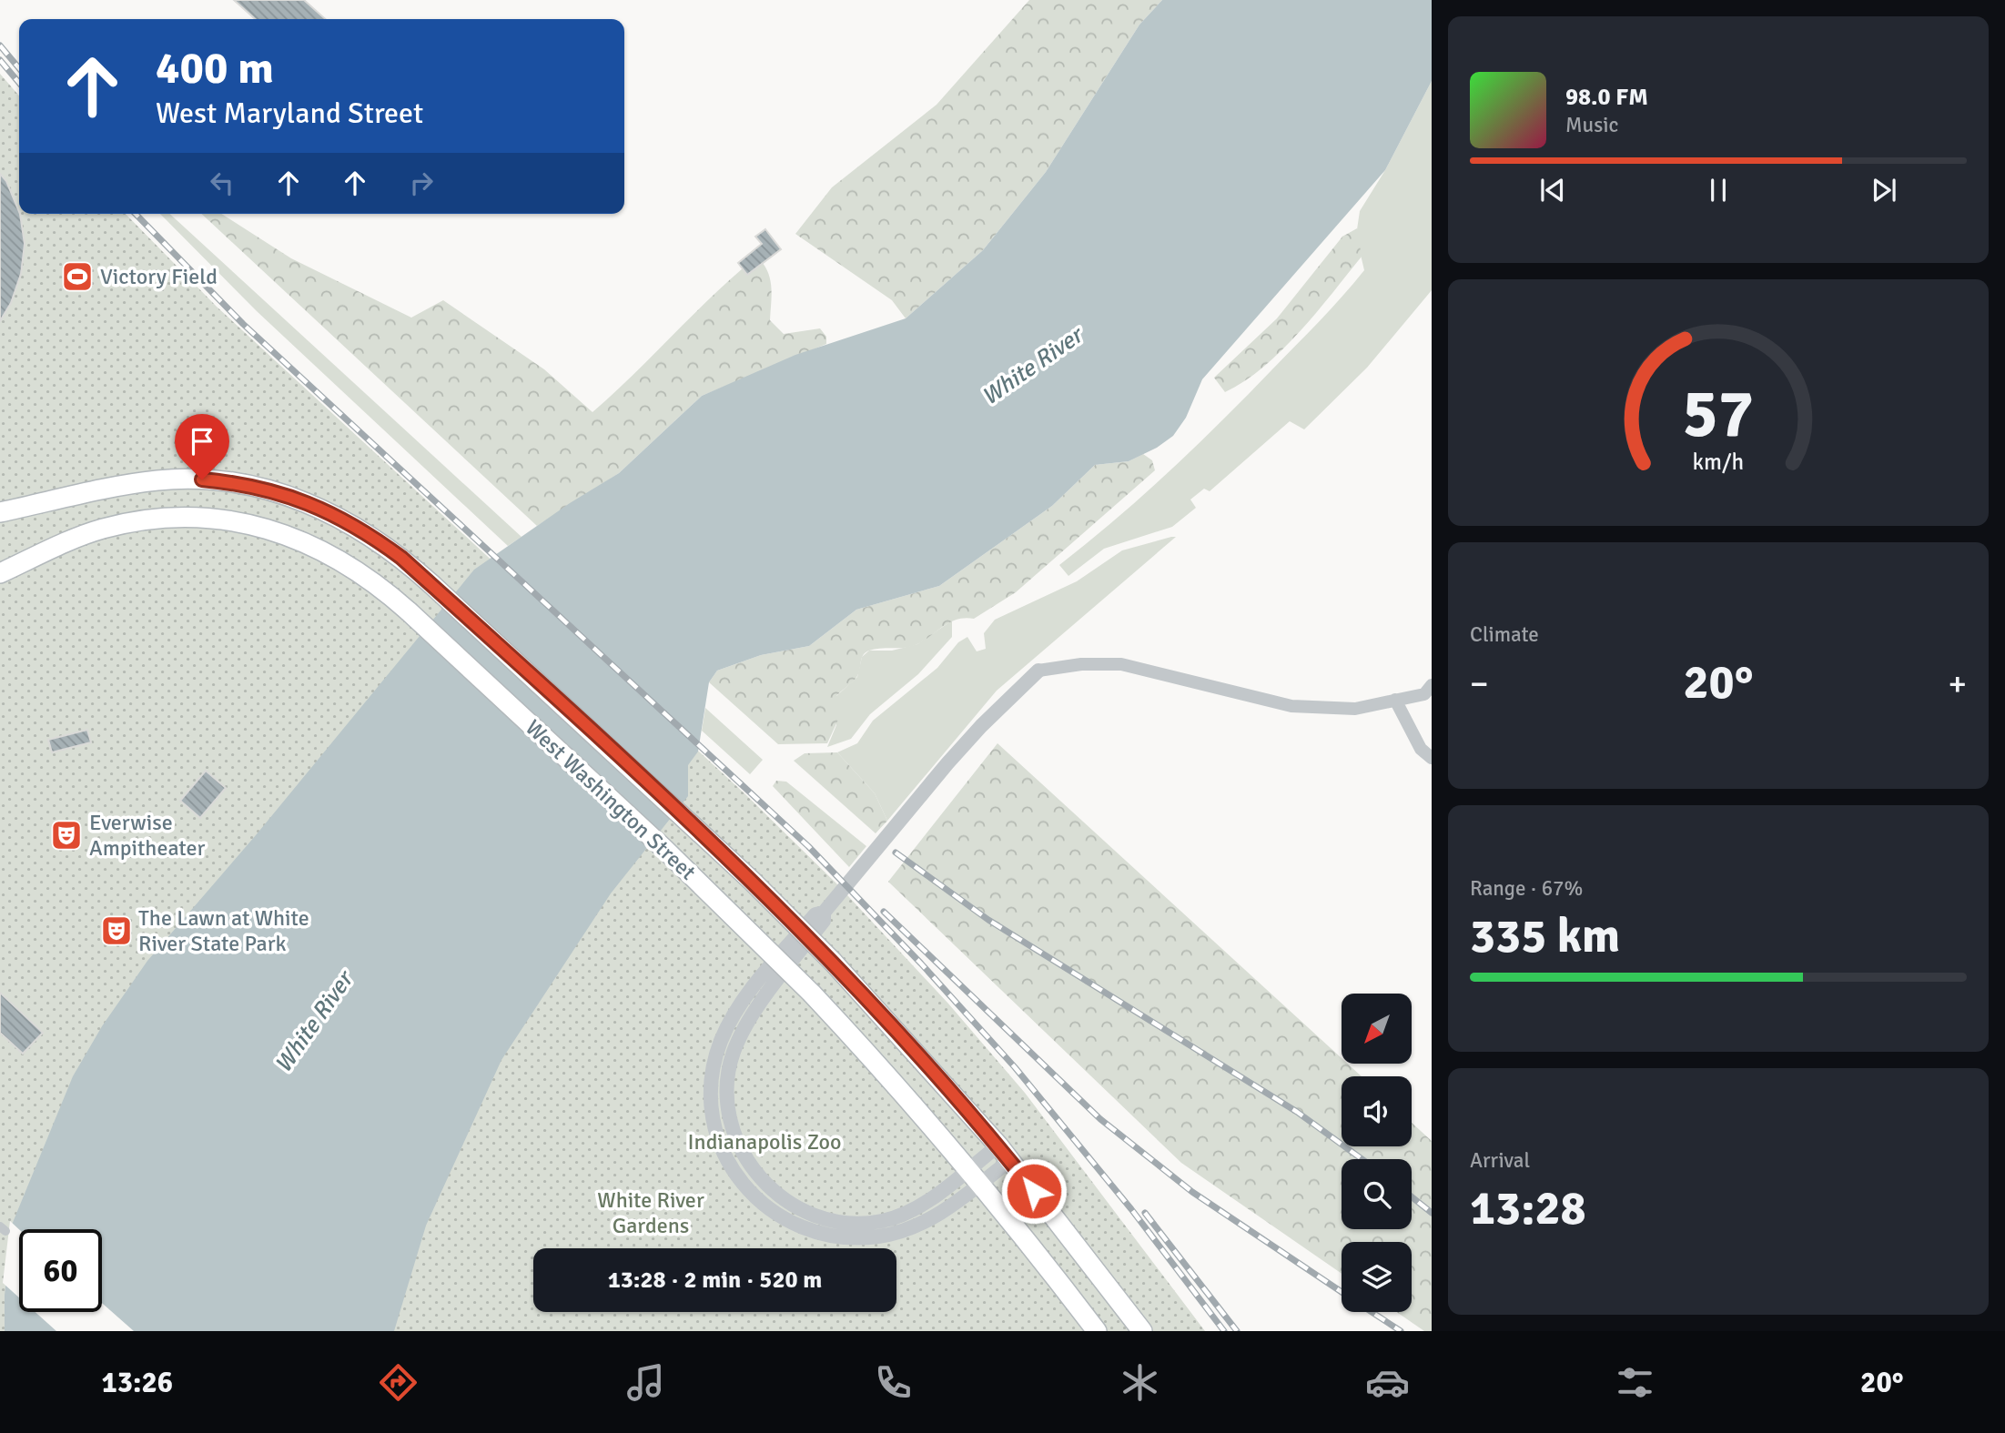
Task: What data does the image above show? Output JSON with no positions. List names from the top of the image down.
{
  "streets": {
    "main road": ["West Washington Street"]
  },
  "water": ["White River"],
  "parks": ["Indianapolis Zoo", "White River Gardens"],
  "places": {
    "sports": ["Victory Field"],
    "theatre": ["Everwise Ampitheater", "The Lawn at White River State Park"]
  },
  "north": "bottom left",
  "page": {
    "turn": ["400 m", "West Maryland Street"],
    "song": ["98.0 FM", "Music"],
    "tile": [
      "Climate",
      ["Range · 67%", "335 km"],
      ["Arrival", "13:28"]
    ],
    "heat": ["−", "20°", "+"],
    "limit": "60",
    "trip": "13:28 · 2 min · 520 m",
    "tabs": ["13:26", "20°"],
    "gauge": ["57", "km/h"]
  }
}
